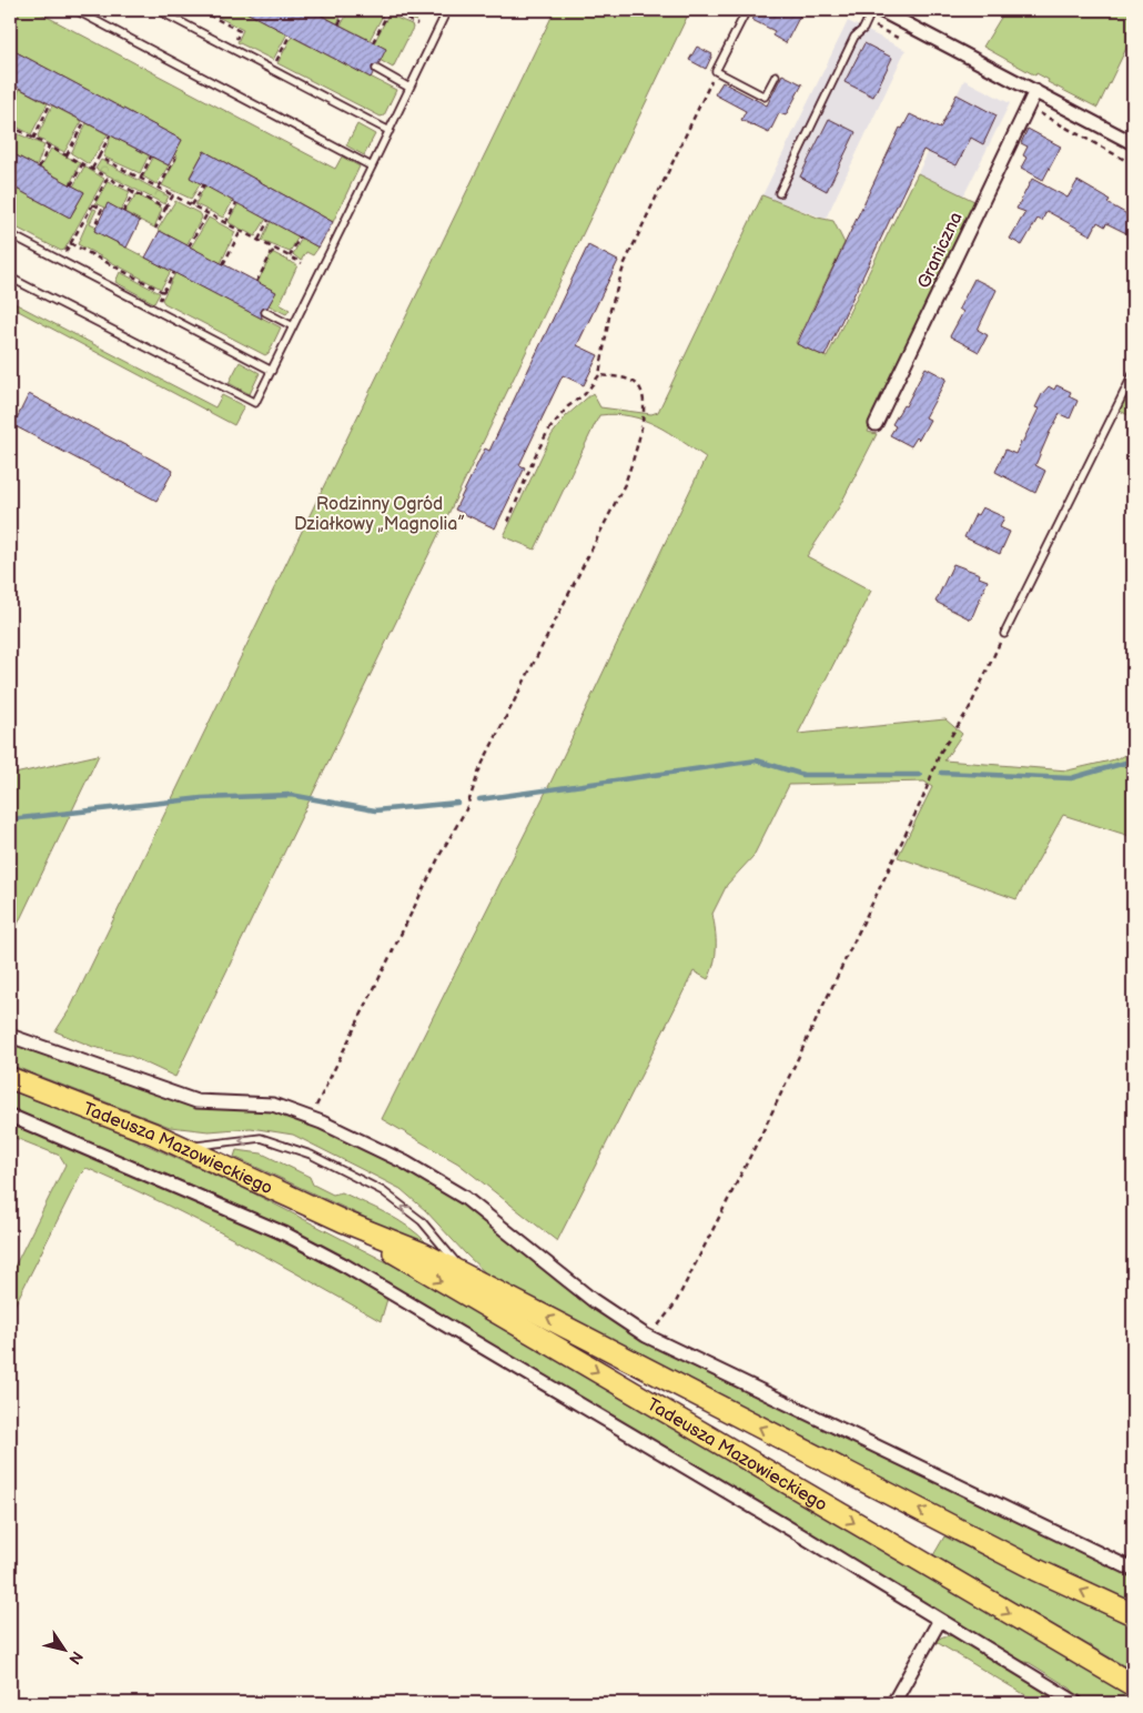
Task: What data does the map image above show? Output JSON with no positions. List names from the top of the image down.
{
  "streets": {
    "main road": ["Tadeusza Mazowieckiego"],
    "street": ["Graniczna"]
  },
  "parks": ["Rodzinny Ogród Działkowy „Magnolia”"],
  "north": "bottom right"
}
